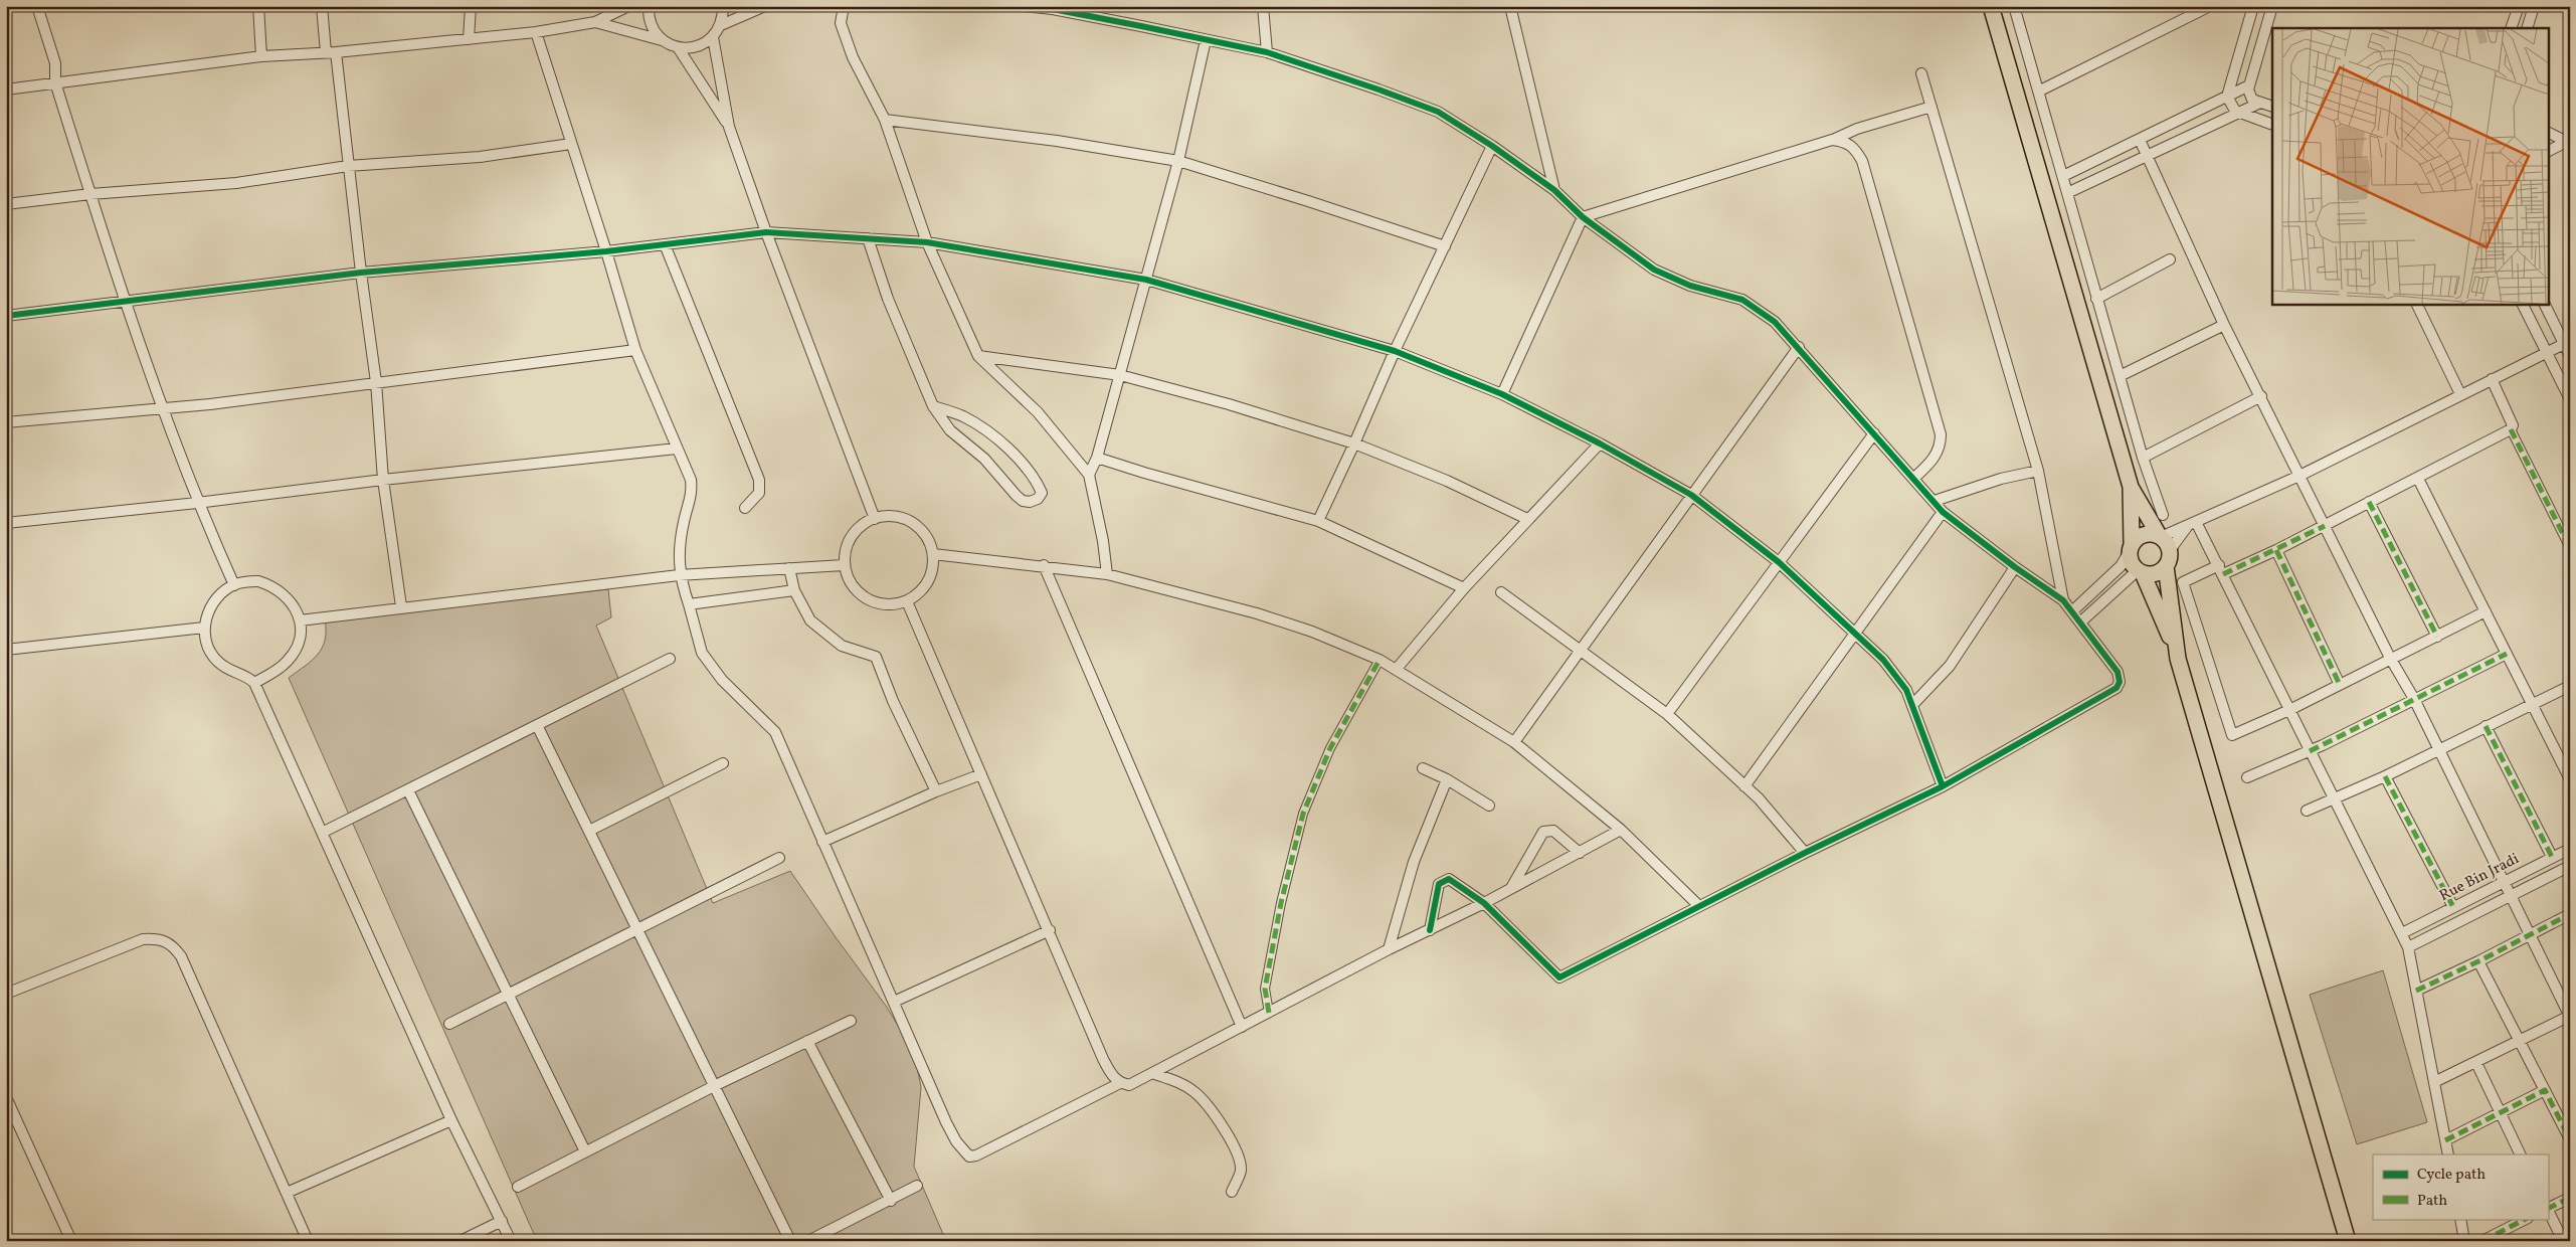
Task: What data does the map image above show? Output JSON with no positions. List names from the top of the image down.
{
  "streets": {
    "street": ["Rue Bin Jradi"]
  },
  "legend": ["Cycle path", "Path"]
}
